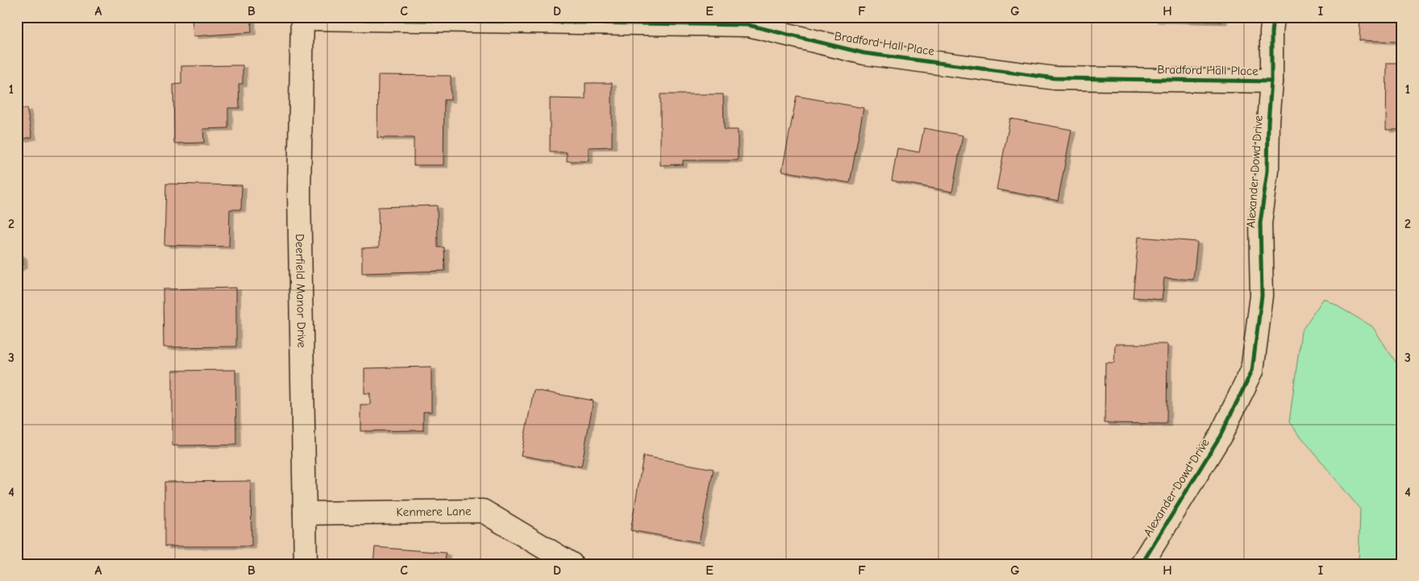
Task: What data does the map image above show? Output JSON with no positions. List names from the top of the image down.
{
  "streets": {
    "street": [
      "Bradford Hall Place",
      "Alexander Dowd Drive",
      "Deerfield Manor Drive",
      "Kenmere Lane"
    ]
  },
  "crossings": [
    ["Bradford Hall Place", "Alexander Dowd Drive"],
    ["Bradford Hall Place", "Deerfield Manor Drive"],
    ["Deerfield Manor Drive", "Kenmere Lane"]
  ],
  "grid": {
    "columns": [
      "A",
      "B",
      "C",
      "D",
      "E",
      "F",
      "G",
      "H",
      "I"
    ],
    "rows": [
      "1",
      "2",
      "3",
      "4"
    ]
  }
}
